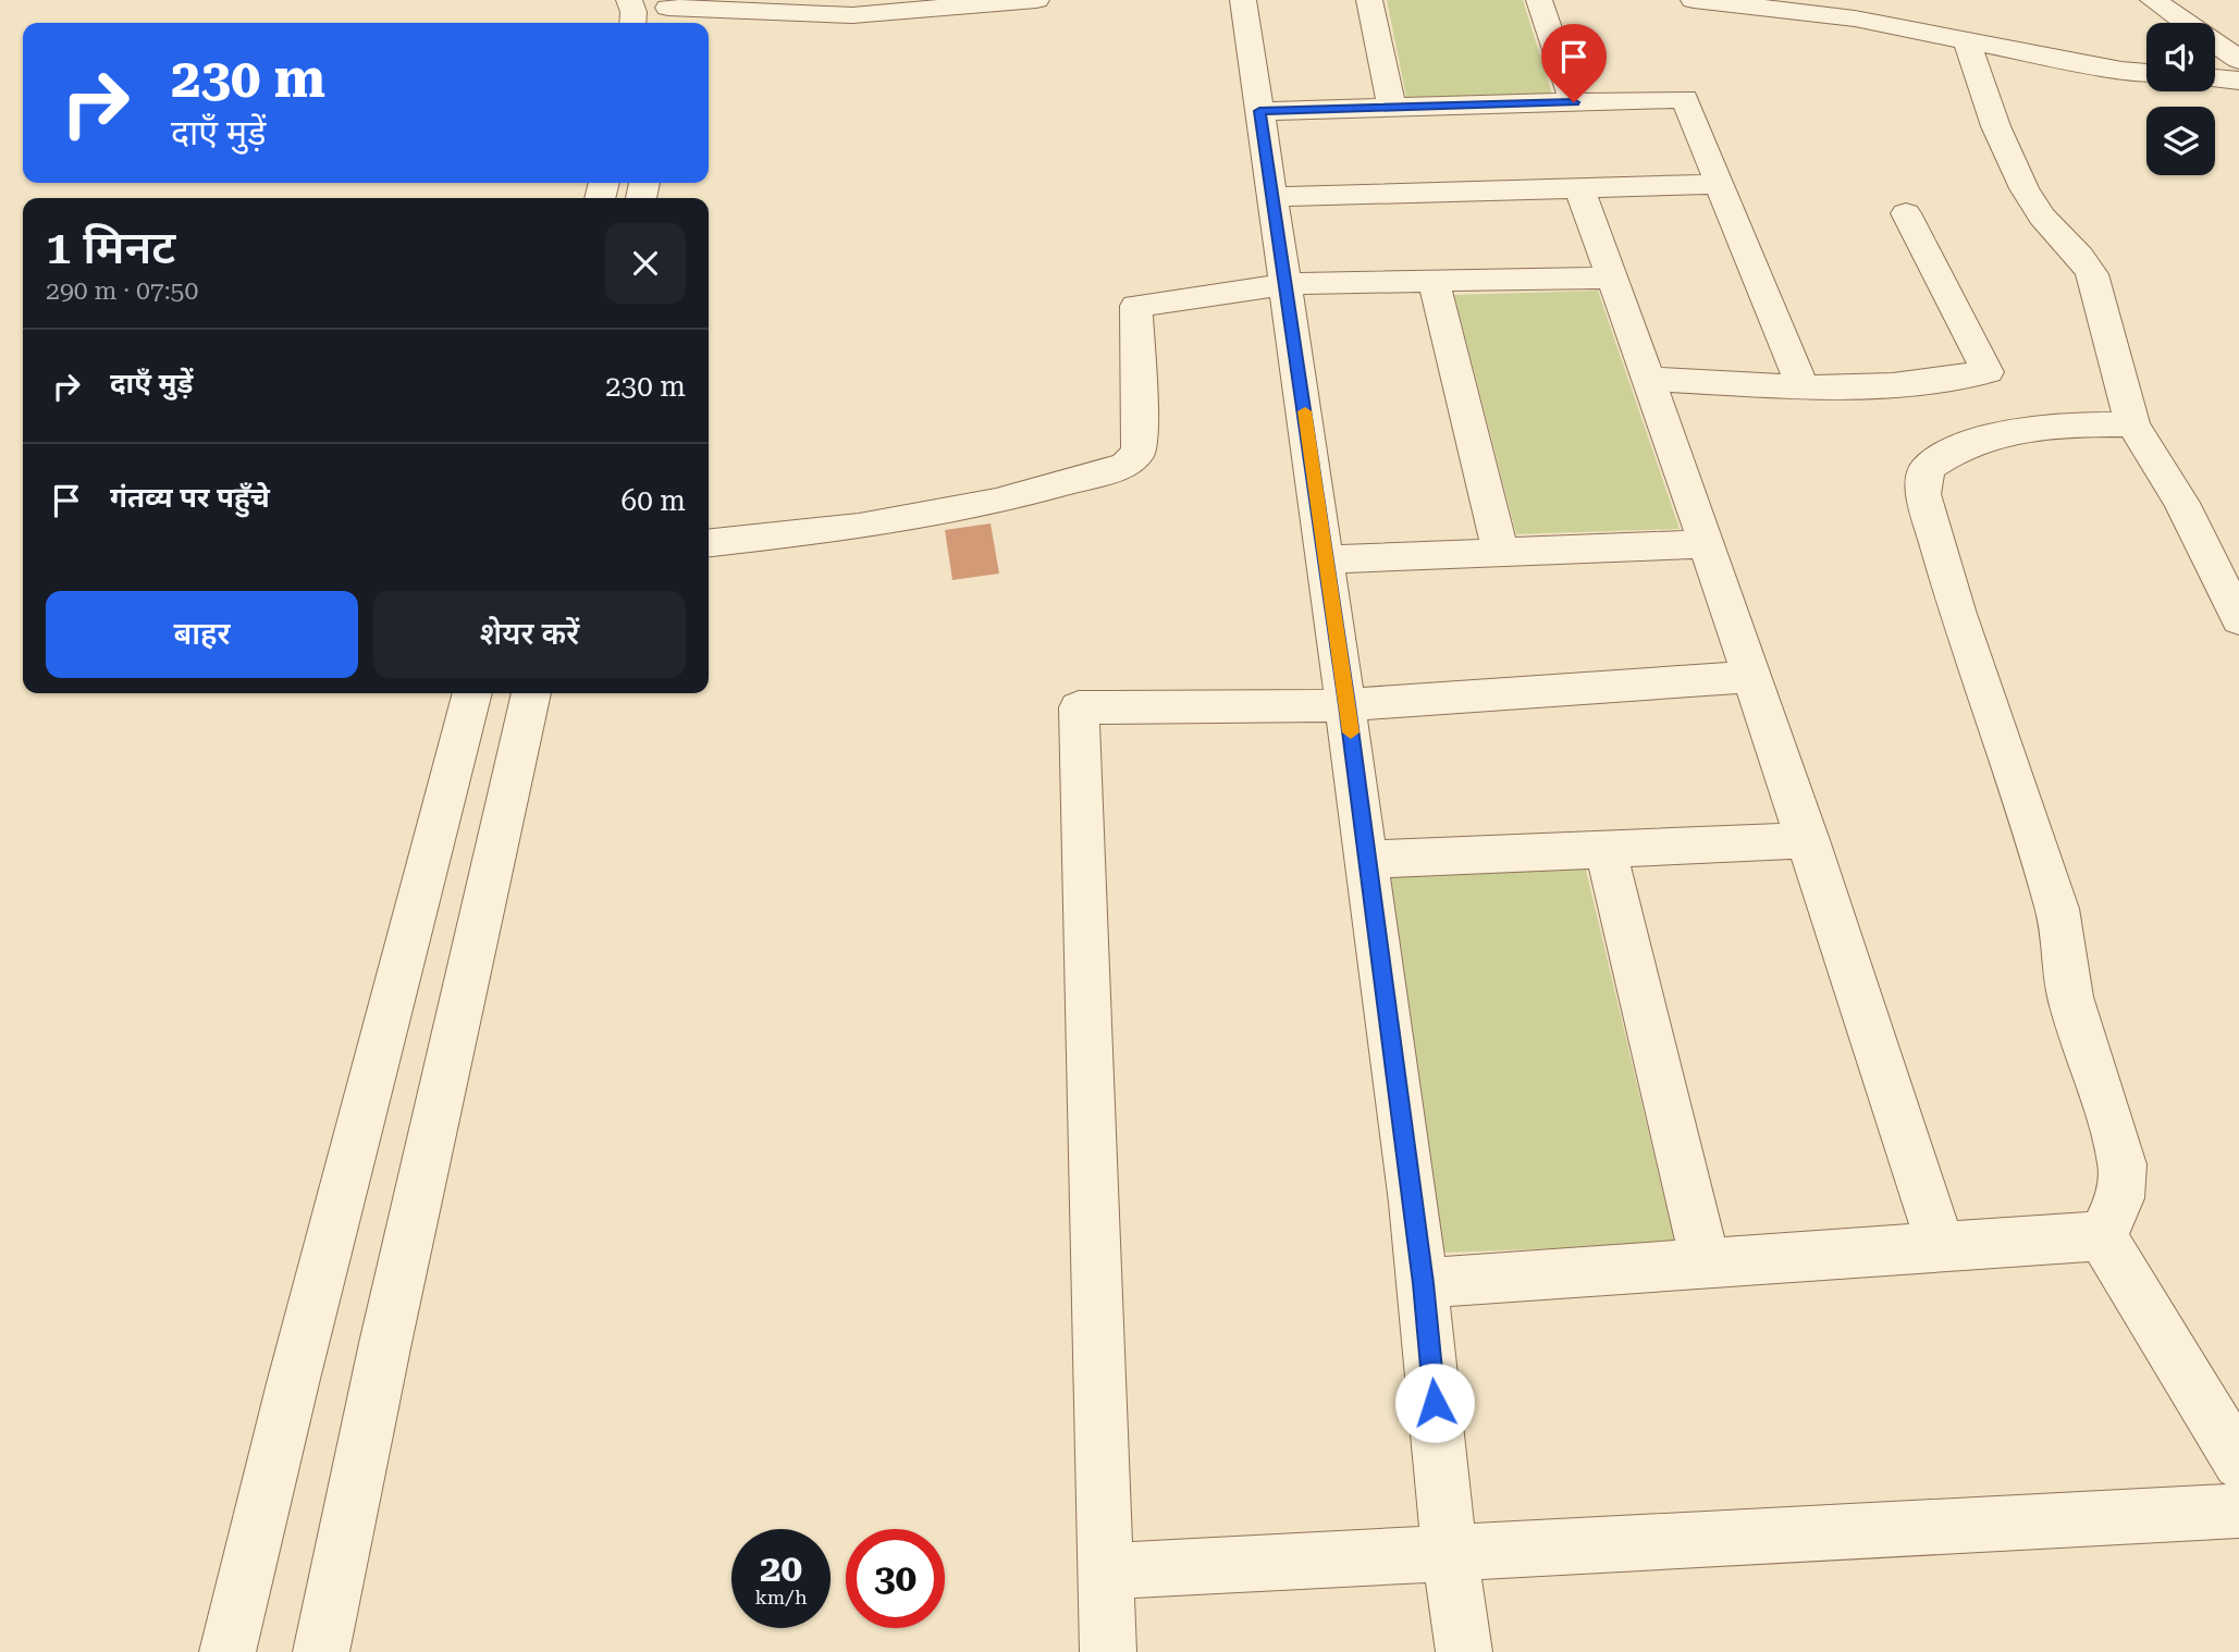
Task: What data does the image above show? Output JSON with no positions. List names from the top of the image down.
{
  "page": {
    "turn": ["230 m", "दाएँ मुड़ें"],
    "heading": ["1 मिनट", "290 m · 07:50"],
    "list": [
      {
        "name": "दाएँ मुड़ें",
        "value": "230 m"
      },
      {
        "name": "गंतव्य पर पहुँचे",
        "value": "60 m"
      }
    ],
    "buttons": ["बाहर", "शेयर करें"],
    "speed": "20 km/h",
    "limit": "30"
  }
}
